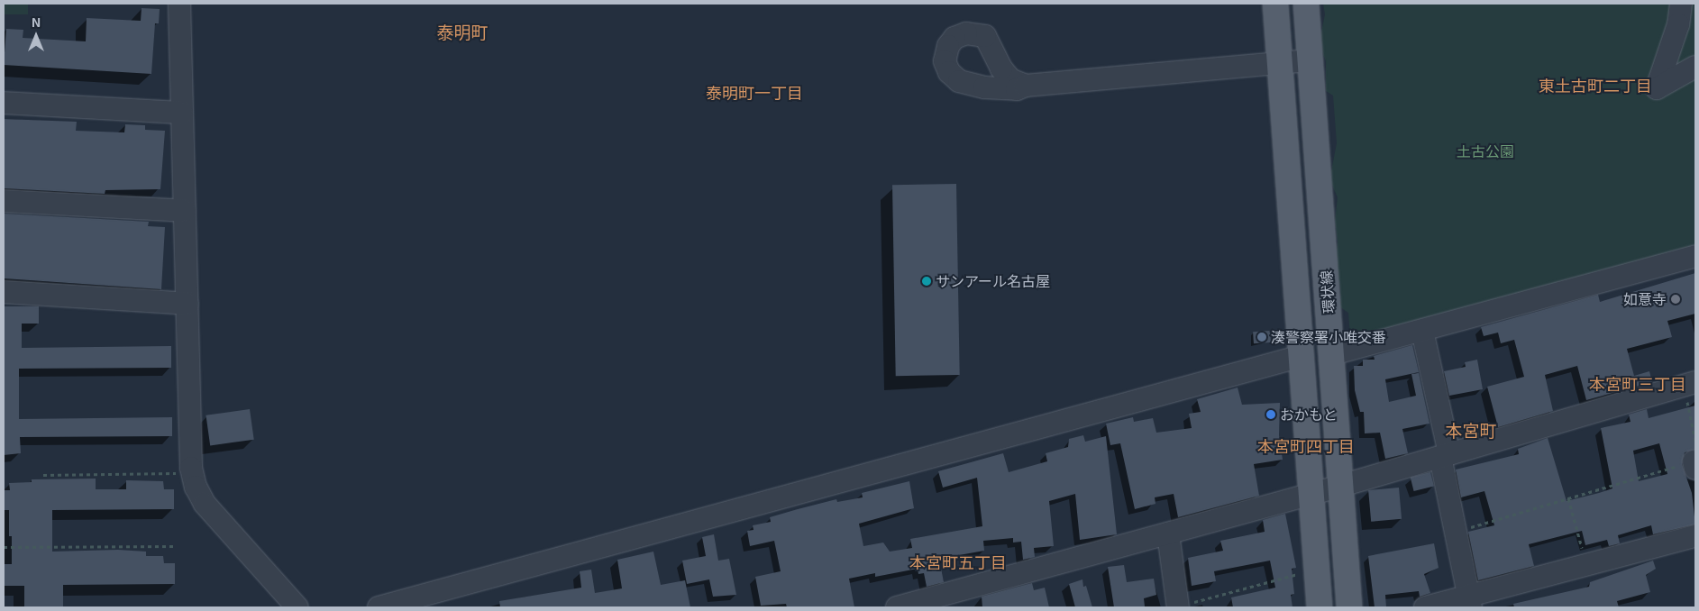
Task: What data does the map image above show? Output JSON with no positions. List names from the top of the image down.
{
  "streets": {
    "main road": ["環状線"]
  },
  "districts": [
    "泰明町",
    "東土古町二丁目",
    "泰明町一丁目",
    "本宮町三丁目",
    "本宮町",
    "本宮町四丁目",
    "本宮町五丁目"
  ],
  "parks": ["土古公園"],
  "places": [
    "サンアール名古屋",
    "如意寺",
    "湊警察署小唯交番",
    "おかもと"
  ],
  "north": "top"
}
